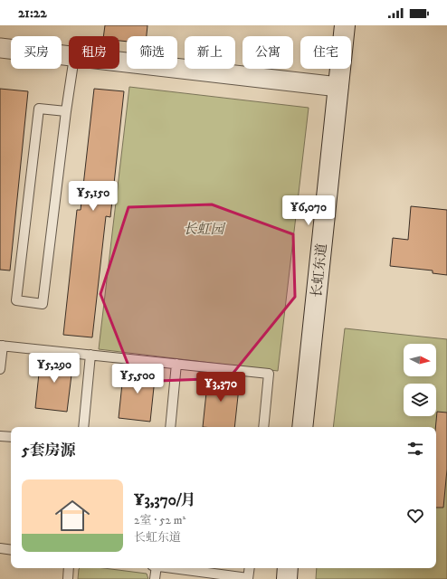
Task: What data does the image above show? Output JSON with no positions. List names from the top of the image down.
{
  "streets": {
    "street": ["长虹东道"]
  },
  "parks": ["长虹园"],
  "north": "right",
  "page": {
    "status": "21:22",
    "chip": [
      "买房",
      "租房",
      "筛选",
      "新上",
      "公寓",
      "住宅"
    ],
    "price": [
      "¥5,150",
      "¥6,070",
      "¥5,290",
      "¥5,500",
      "¥3,370"
    ],
    "heading": "5套房源",
    "list": [
      {
        "name": "¥3,370/月",
        "note": "2室 · 52 m² · 长虹东道"
      }
    ]
  }
}
